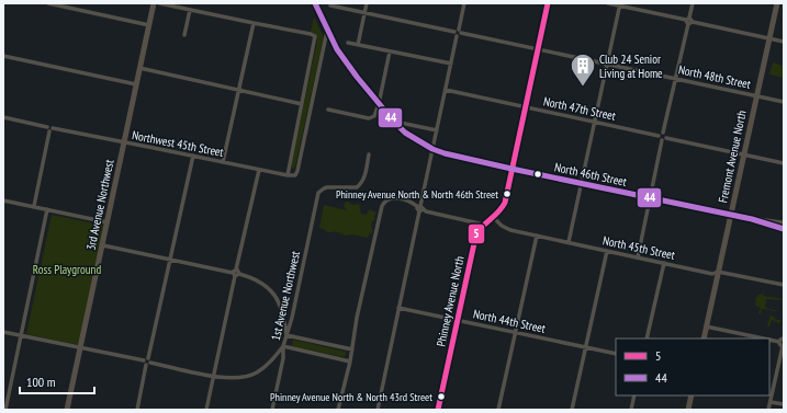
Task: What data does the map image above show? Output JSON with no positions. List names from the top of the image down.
{
  "streets": {
    "street": [
      "North 48th Street",
      "North 47th Street",
      "Northwest 45th Street",
      "Fremont Avenue North",
      "North 46th Street",
      "3rd Avenue Northwest",
      "North 45th Street",
      "1st Avenue Northwest",
      "Phinney Avenue North",
      "North 44th Street"
    ]
  },
  "crossings": [
    ["North 48th Street", "Fremont Avenue North"],
    ["Northwest 45th Street", "3rd Avenue Northwest"],
    ["Fremont Avenue North", "North 46th Street"],
    ["Fremont Avenue North", "North 45th Street"],
    ["Phinney Avenue North", "North 44th Street"]
  ],
  "parks": ["Ross Playground"],
  "places": {
    "building": ["Club 24 Senior Living at Home"],
    "other": ["Phinney Avenue North & North 46th Street", "Phinney Avenue North & North 43rd Street"]
  },
  "lines": ["transit line 5", "transit line 44"],
  "legend": ["5", "44"],
  "scale_bar": "100 m"
}
